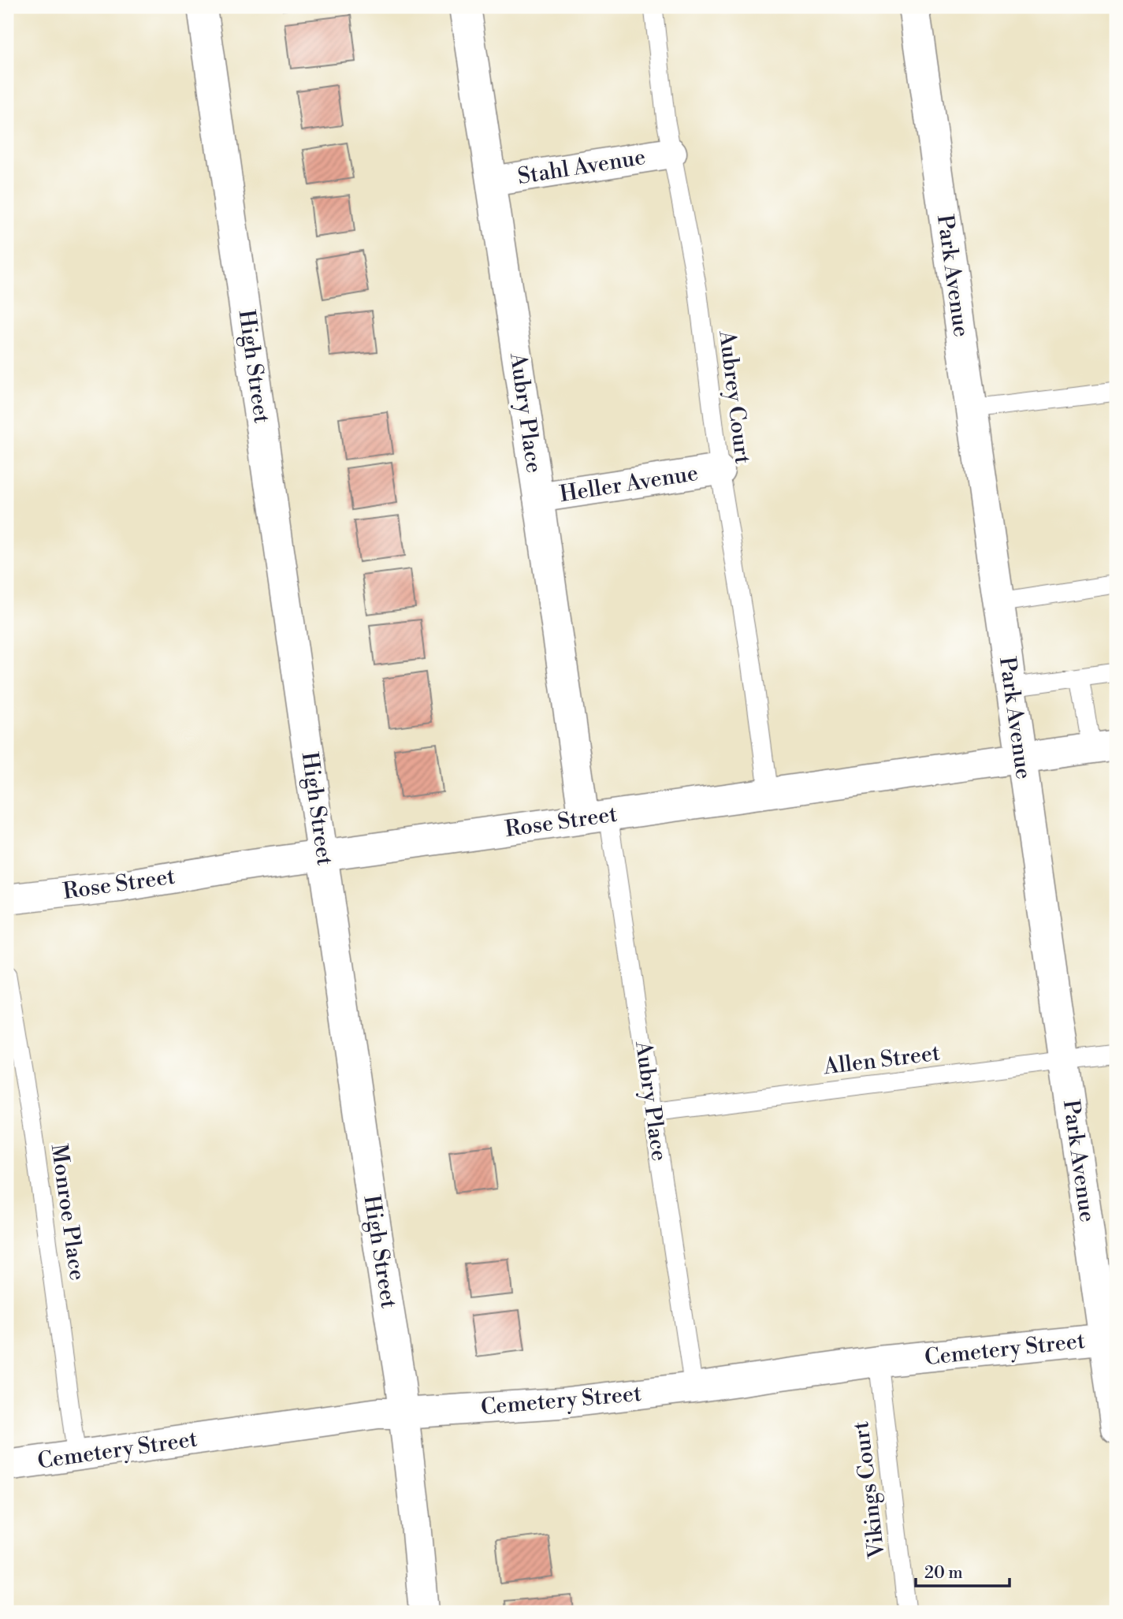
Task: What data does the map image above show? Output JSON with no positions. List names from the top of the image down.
{
  "streets": {
    "street": [
      "Stahl Avenue",
      "Park Avenue",
      "High Street",
      "Aubry Place",
      "Heller Avenue",
      "Rose Street",
      "Cemetery Street"
    ],
    "lane": [
      "Aubrey Court",
      "Allen Street",
      "Monroe Place",
      "Vikings Court"
    ]
  },
  "crossings": [
    ["Stahl Avenue", "Aubrey Court"],
    ["Stahl Avenue", "Aubry Place"],
    ["Park Avenue", "Rose Street"],
    ["Park Avenue", "Allen Street"],
    ["Park Avenue", "Cemetery Street"],
    ["High Street", "Rose Street"],
    ["High Street", "Cemetery Street"],
    ["Aubrey Court", "Heller Avenue"],
    ["Aubrey Court", "Rose Street"],
    ["Aubry Place", "Heller Avenue"],
    ["Aubry Place", "Rose Street"],
    ["Aubry Place", "Allen Street"],
    ["Aubry Place", "Cemetery Street"],
    ["Monroe Place", "Cemetery Street"],
    ["Cemetery Street", "Vikings Court"]
  ],
  "scale_bar": "20 m"
}
